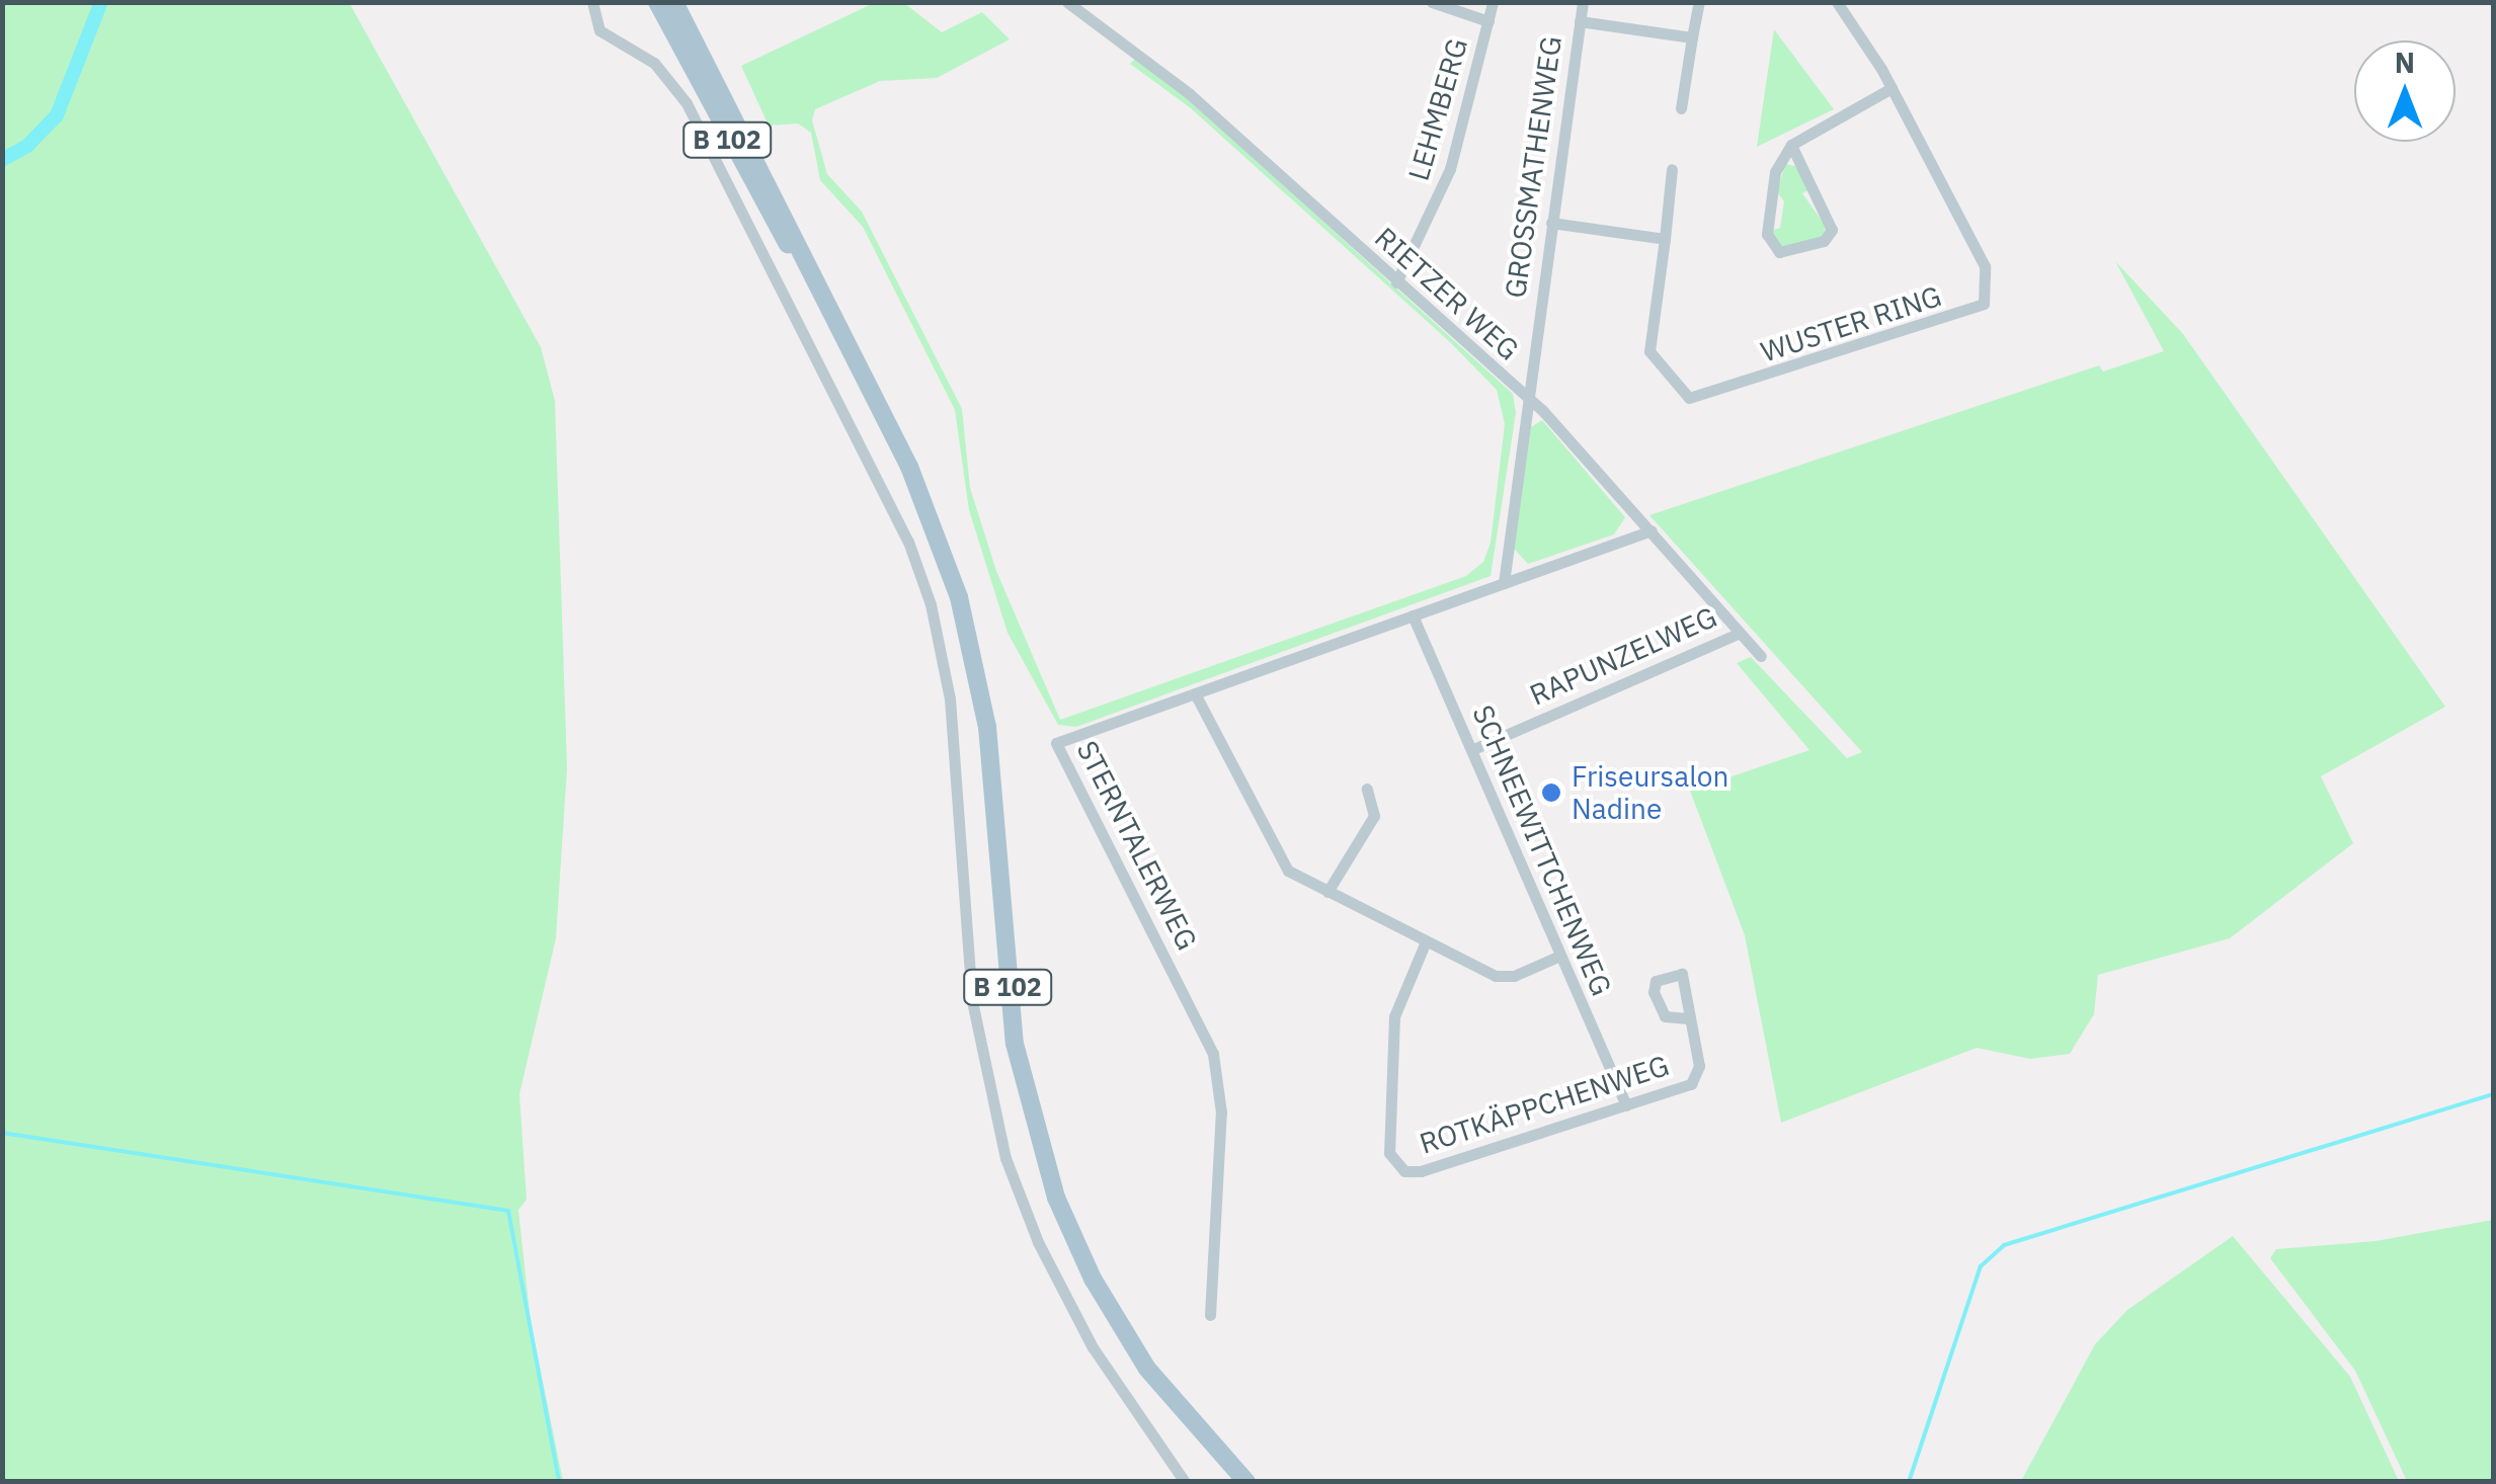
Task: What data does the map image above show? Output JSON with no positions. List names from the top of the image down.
{
  "streets": {
    "main road": ["B 102"],
    "street": [
      "LEHMBERG",
      "GROSSMATHENWEG",
      "RIETZER WEG",
      "WUSTER RING",
      "RAPUNZELWEG",
      "STERNTALERWEG",
      "SCHNEEWITTCHENWEG",
      "ROTKÄPPCHENWEG"
    ]
  },
  "crossings": [
    ["LEHMBERG", "RIETZER WEG"],
    ["GROSSMATHENWEG", "RIETZER WEG"],
    ["RIETZER WEG", "RAPUNZELWEG"],
    ["RIETZER WEG", "STERNTALERWEG"],
    ["RAPUNZELWEG", "SCHNEEWITTCHENWEG"],
    ["STERNTALERWEG", "SCHNEEWITTCHENWEG"],
    ["SCHNEEWITTCHENWEG", "ROTKÄPPCHENWEG"]
  ],
  "places": ["Friseursalon Nadine"],
  "north": "top"
}
